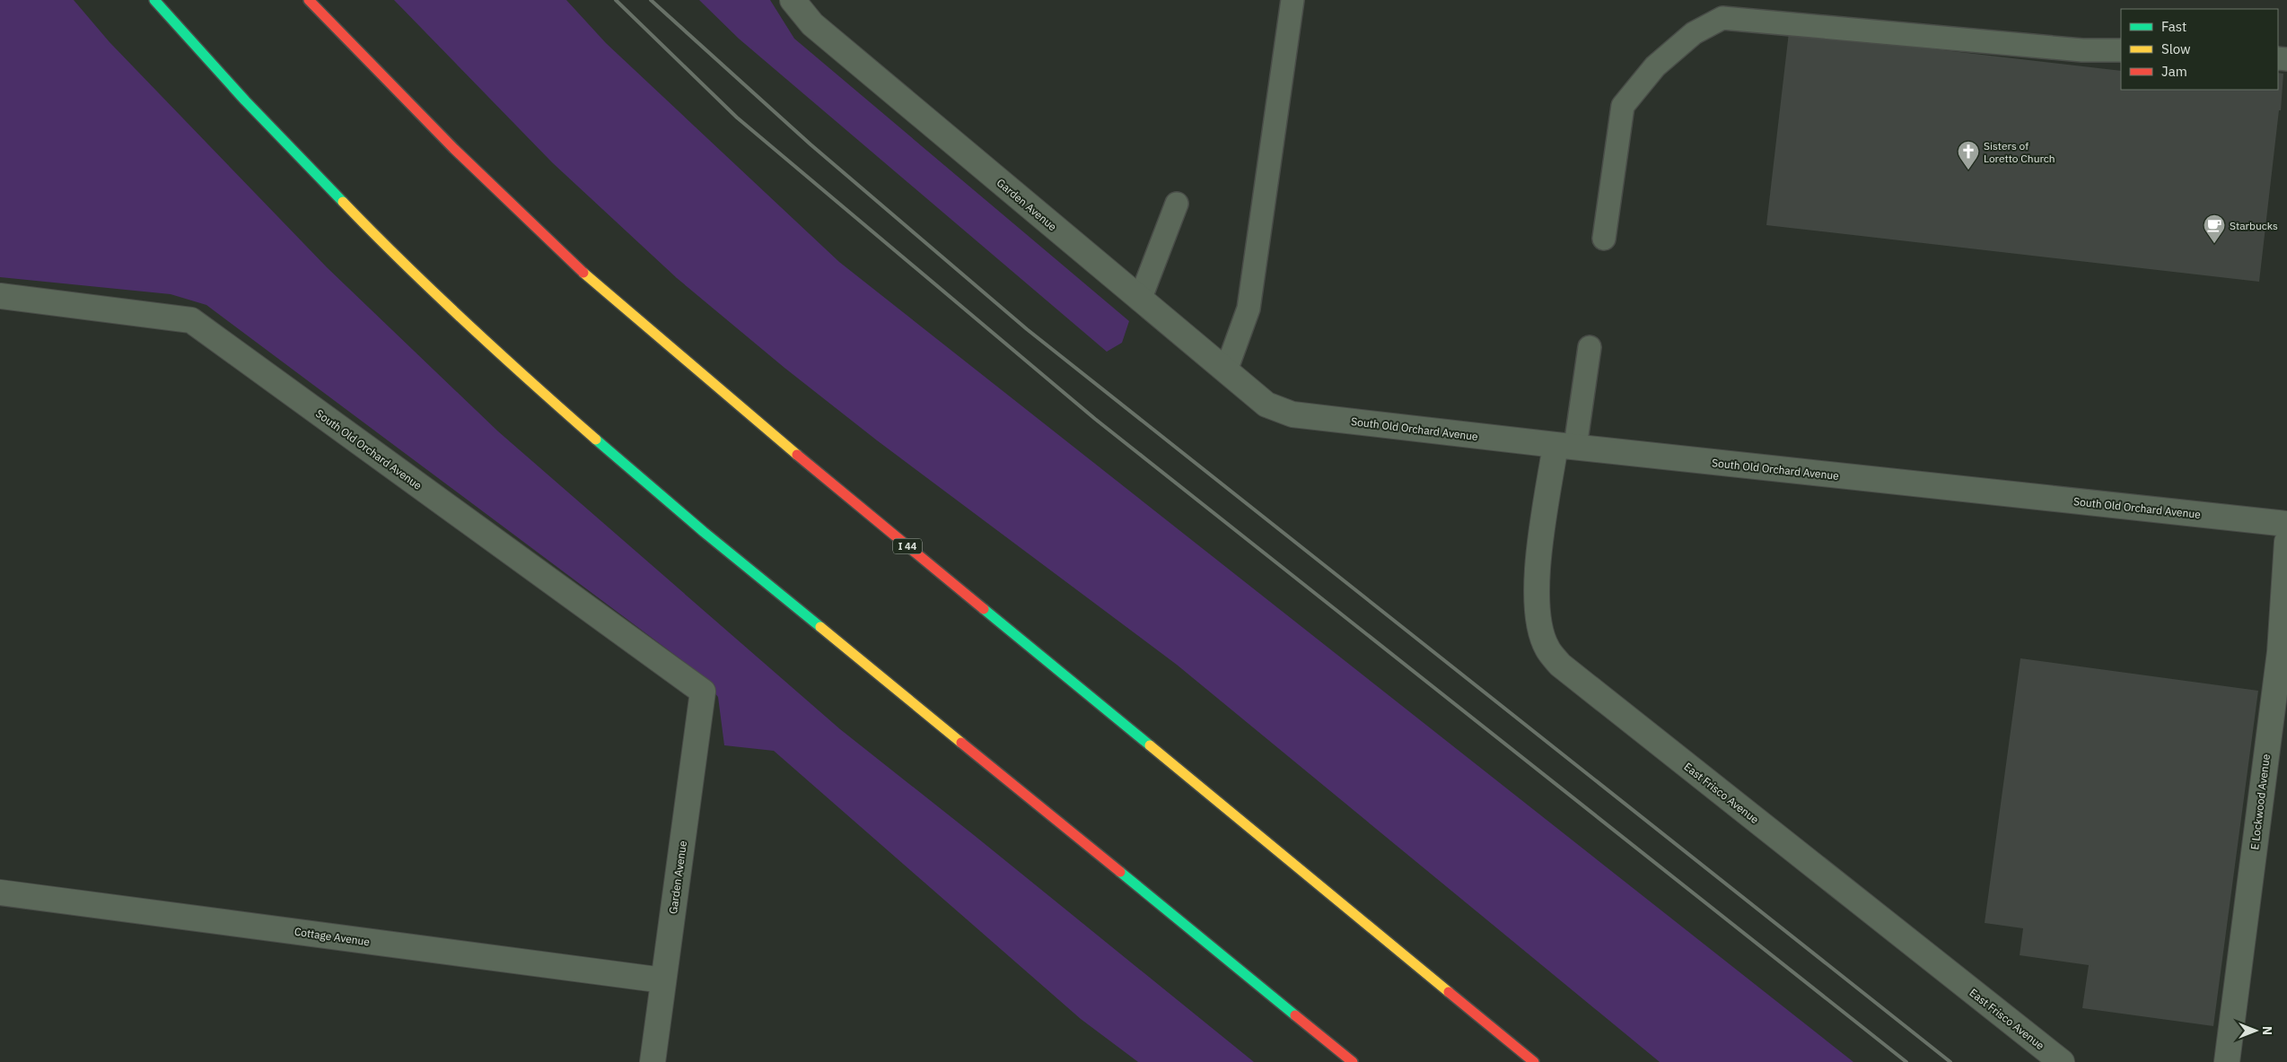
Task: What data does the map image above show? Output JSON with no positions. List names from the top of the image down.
{
  "streets": {
    "highway": ["I 44"],
    "street": [
      "Garden Avenue",
      "South Old Orchard Avenue",
      "East Frisco Avenue",
      "E Lockwood Avenue",
      "Cottage Avenue"
    ]
  },
  "crossings": [
    ["Garden Avenue", "South Old Orchard Avenue"],
    ["Garden Avenue", "Cottage Avenue"],
    ["South Old Orchard Avenue", "East Frisco Avenue"]
  ],
  "places": {
    "church": ["Sisters of Loretto Church"],
    "cafe": ["Starbucks"]
  },
  "legend": ["Fast", "Slow", "Jam"],
  "north": "right"
}
